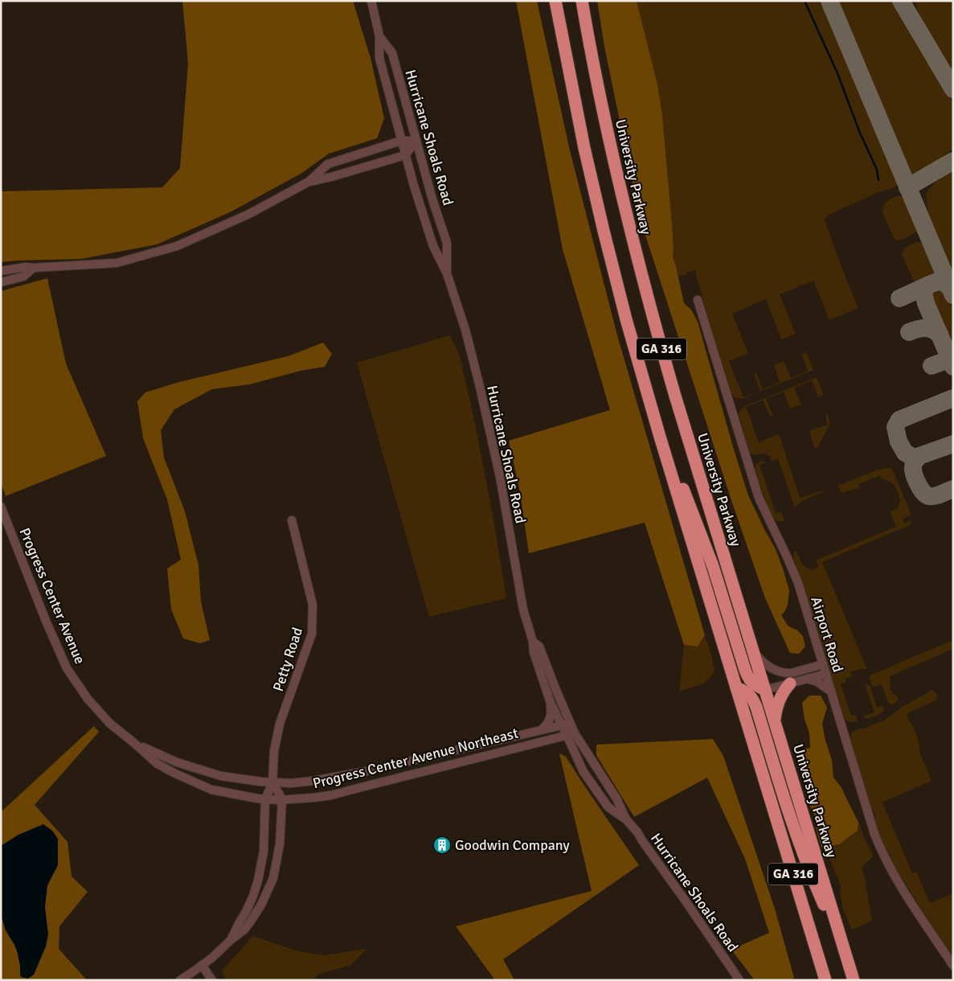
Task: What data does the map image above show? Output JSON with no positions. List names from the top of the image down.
{
  "streets": {
    "highway": ["University Parkway", "GA 316"],
    "street": [
      "Hurricane Shoals Road",
      "Progress Center Avenue",
      "Airport Road",
      "Petty Road",
      "Progress Center Avenue Northeast"
    ]
  },
  "crossings": [
    ["Hurricane Shoals Road", "Progress Center Avenue Northeast"],
    ["Progress Center Avenue", "Progress Center Avenue Northeast"],
    ["Petty Road", "Progress Center Avenue Northeast"]
  ],
  "places": {
    "building": ["Goodwin Company"]
  }
}
